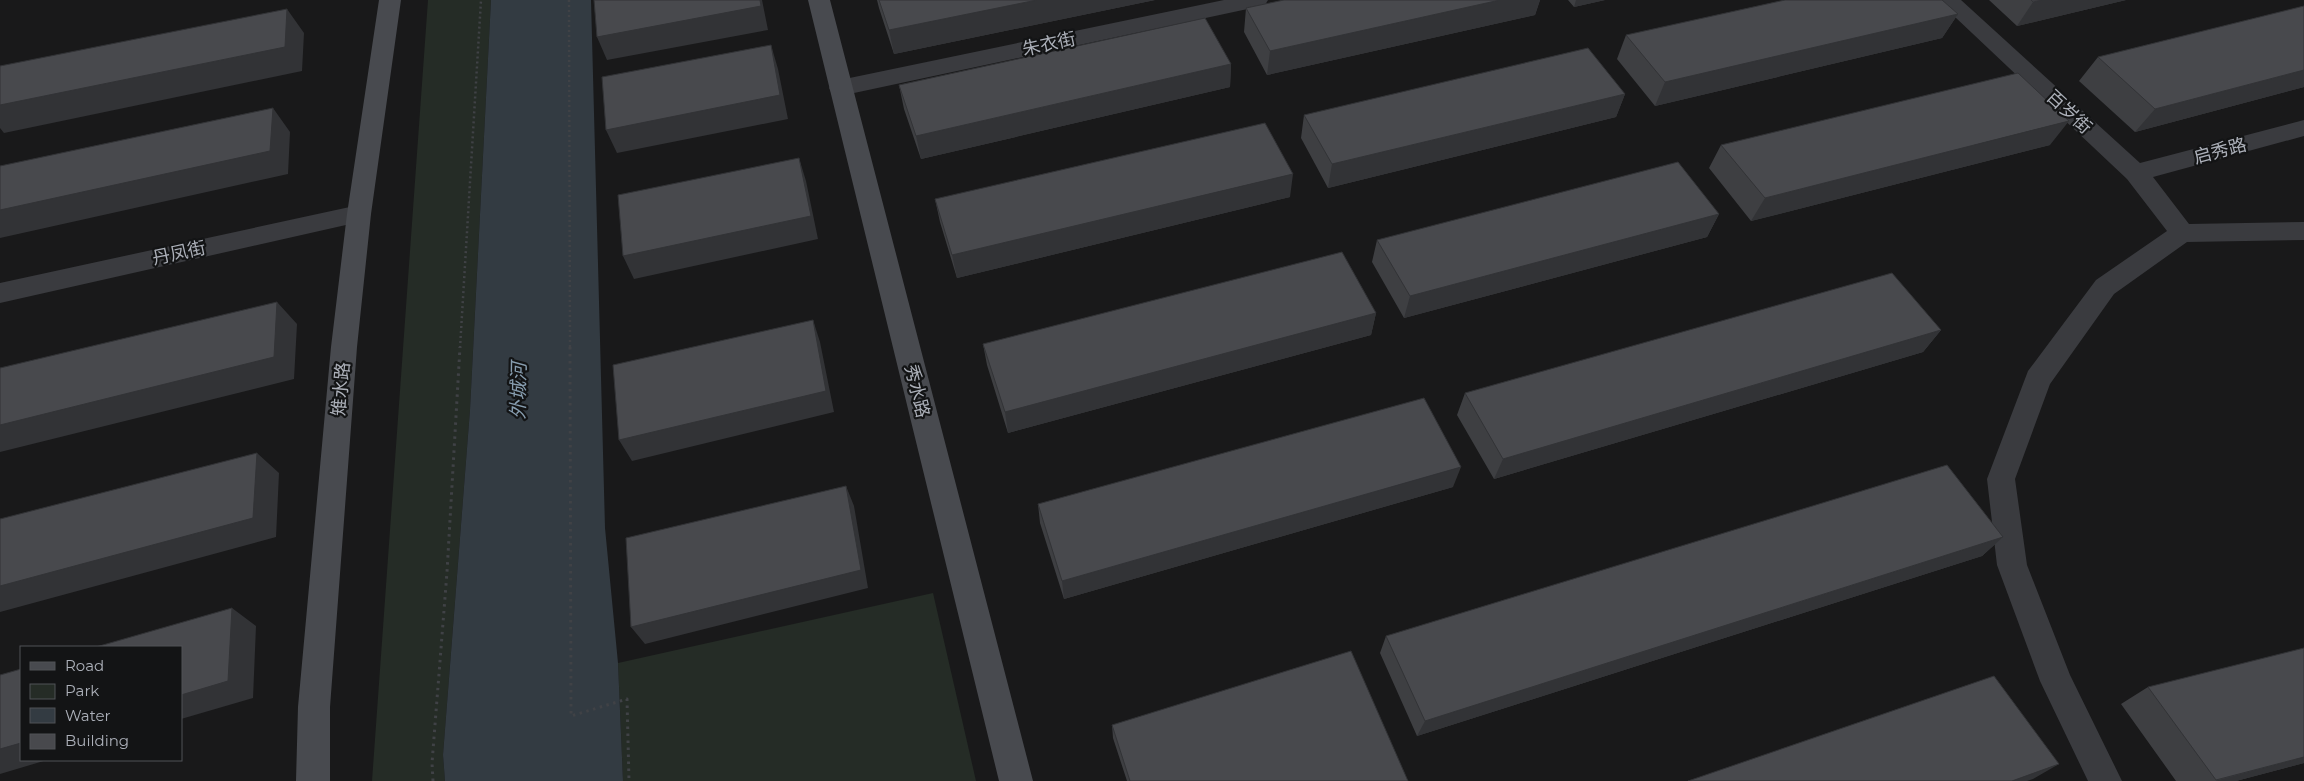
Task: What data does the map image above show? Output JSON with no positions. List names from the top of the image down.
{
  "streets": {
    "street": [
      "朱衣街",
      "百岁街",
      "启秀路",
      "丹凤街",
      "雉水路",
      "秀水路"
    ]
  },
  "crossings": [
    ["朱衣街", "秀水路"],
    ["百岁街", "启秀路"],
    ["丹凤街", "雉水路"]
  ],
  "water": ["外城河"],
  "legend": [
    "Road",
    "Park",
    "Water",
    "Building"
  ]
}
